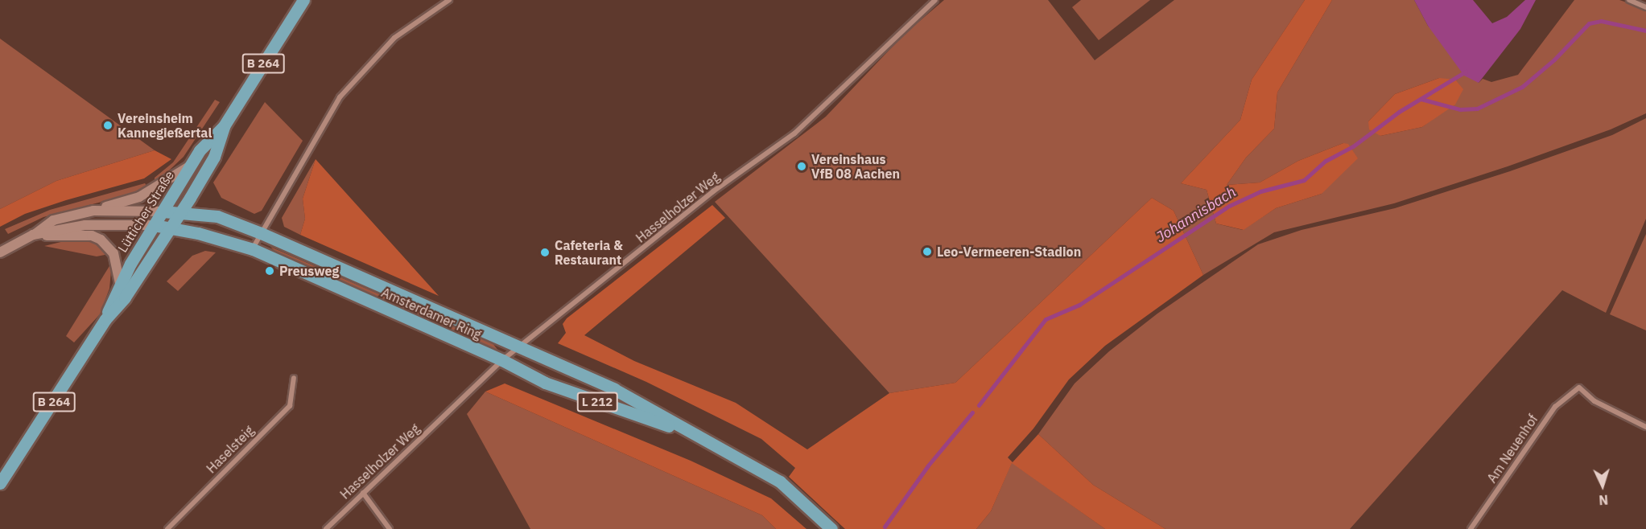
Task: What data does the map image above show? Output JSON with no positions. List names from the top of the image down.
{
  "streets": {
    "main road": [
      "B 264",
      "Lütticher Straße",
      "Amsterdamer Ring",
      "L 212"
    ],
    "street": ["Hasselholzer Weg", "Am Neuenhof", "Haselsteig"]
  },
  "crossings": [
    ["Hasselholzer Weg", "Amsterdamer Ring"],
    ["Lütticher Straße", "Amsterdamer Ring"]
  ],
  "water": ["Johannisbach"],
  "places": [
    "Vereinsheim Kannegießertal",
    "Vereinshaus VfB 08 Aachen",
    "Leo-Vermeeren-Stadion",
    "Cafeteria & Restaurant",
    "Preusweg"
  ],
  "north": "bottom"
}
